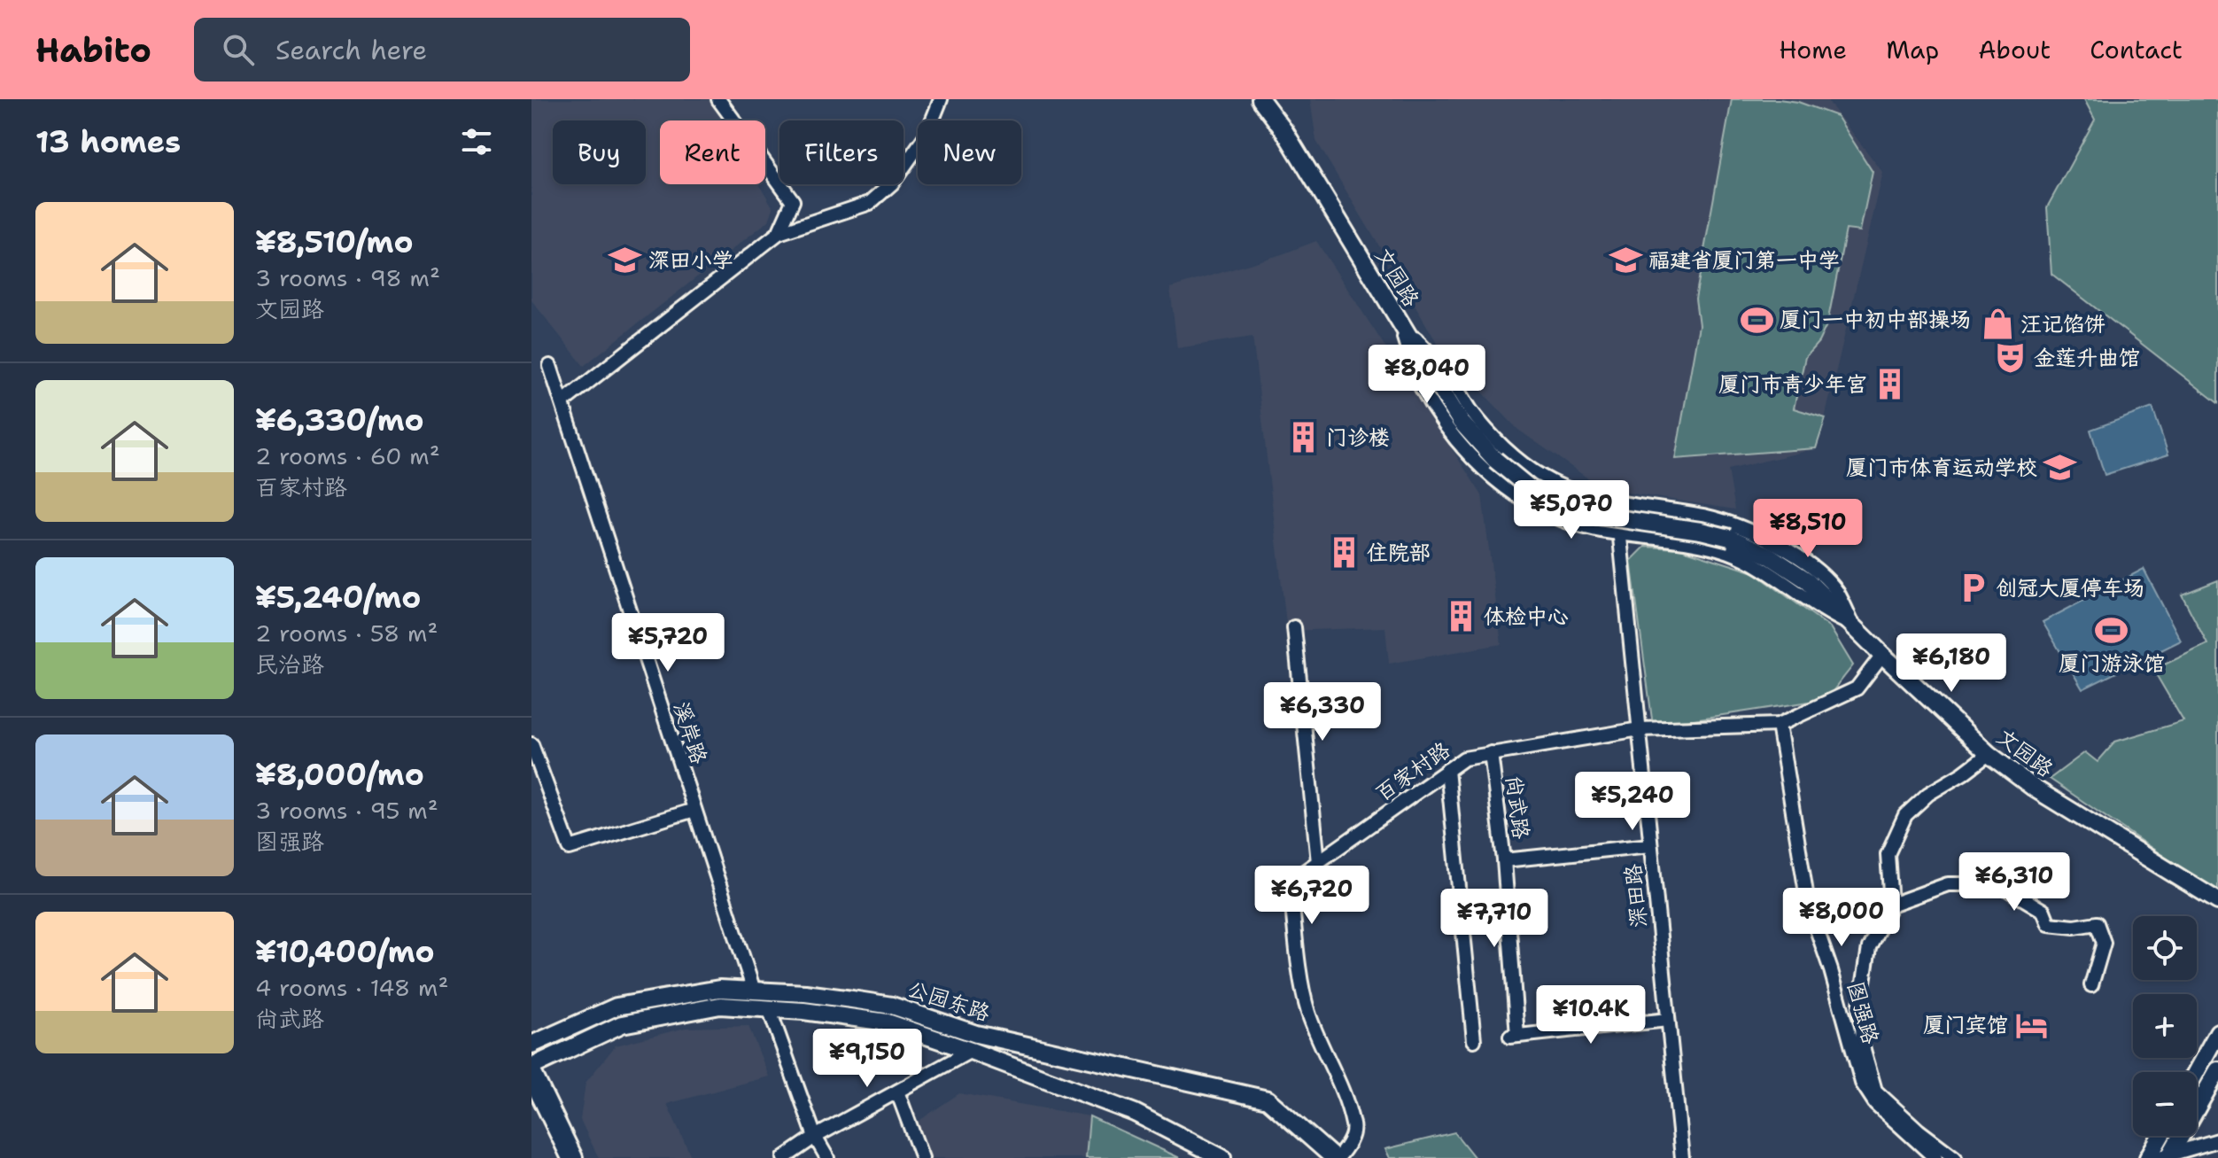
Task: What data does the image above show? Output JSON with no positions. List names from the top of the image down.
{
  "streets": {
    "main road": ["文园路", "公园东路"],
    "street": [
      "溪岸路",
      "百家村路",
      "尚武路",
      "深田路",
      "图强路"
    ]
  },
  "crossings": [
    ["文园路", "百家村路"],
    ["溪岸路", "公园东路"],
    ["百家村路", "尚武路"],
    ["百家村路", "深田路"],
    ["百家村路", "公园东路"],
    ["百家村路", "图强路"],
    ["尚武路", "深田路"]
  ],
  "places": {
    "school or university": ["深田小学", "福建省厦门第一中学", "厦门市体育运动学校"],
    "sports": ["厦门一中初中部操场", "厦门游泳馆"],
    "shop": ["汪记馅饼"],
    "theatre": ["金莲升曲馆"],
    "building": [
      "厦门市青少年宫",
      "门诊楼",
      "住院部",
      "体检中心"
    ],
    "parking": ["创冠大厦停车场"],
    "hotel": ["厦门宾馆"]
  },
  "page": {
    "header": "Habito",
    "search": "Search here",
    "nav": [
      "Home",
      "Map",
      "About",
      "Contact"
    ],
    "heading": "13 homes",
    "chip": [
      "Buy",
      "Rent",
      "Filters",
      "New"
    ],
    "list": [
      {
        "name": "¥8,510/mo",
        "note": "3 rooms · 98 m² · 文园路"
      },
      {
        "name": "¥6,330/mo",
        "note": "2 rooms · 60 m² · 百家村路"
      },
      {
        "name": "¥5,240/mo",
        "note": "2 rooms · 58 m² · 民治路"
      },
      {
        "name": "¥8,000/mo",
        "note": "3 rooms · 95 m² · 图强路"
      },
      {
        "name": "¥10,400/mo",
        "note": "4 rooms · 148 m² · 尚武路"
      }
    ],
    "price": [
      "¥8,040",
      "¥5,070",
      "¥8,510",
      "¥5,720",
      "¥6,180",
      "¥6,330",
      "¥5,240",
      "¥6,310",
      "¥6,720",
      "¥8,000",
      "¥7,710",
      "¥10.4K",
      "¥9,150"
    ],
    "map_buttons": ["+", "−"]
  }
}
